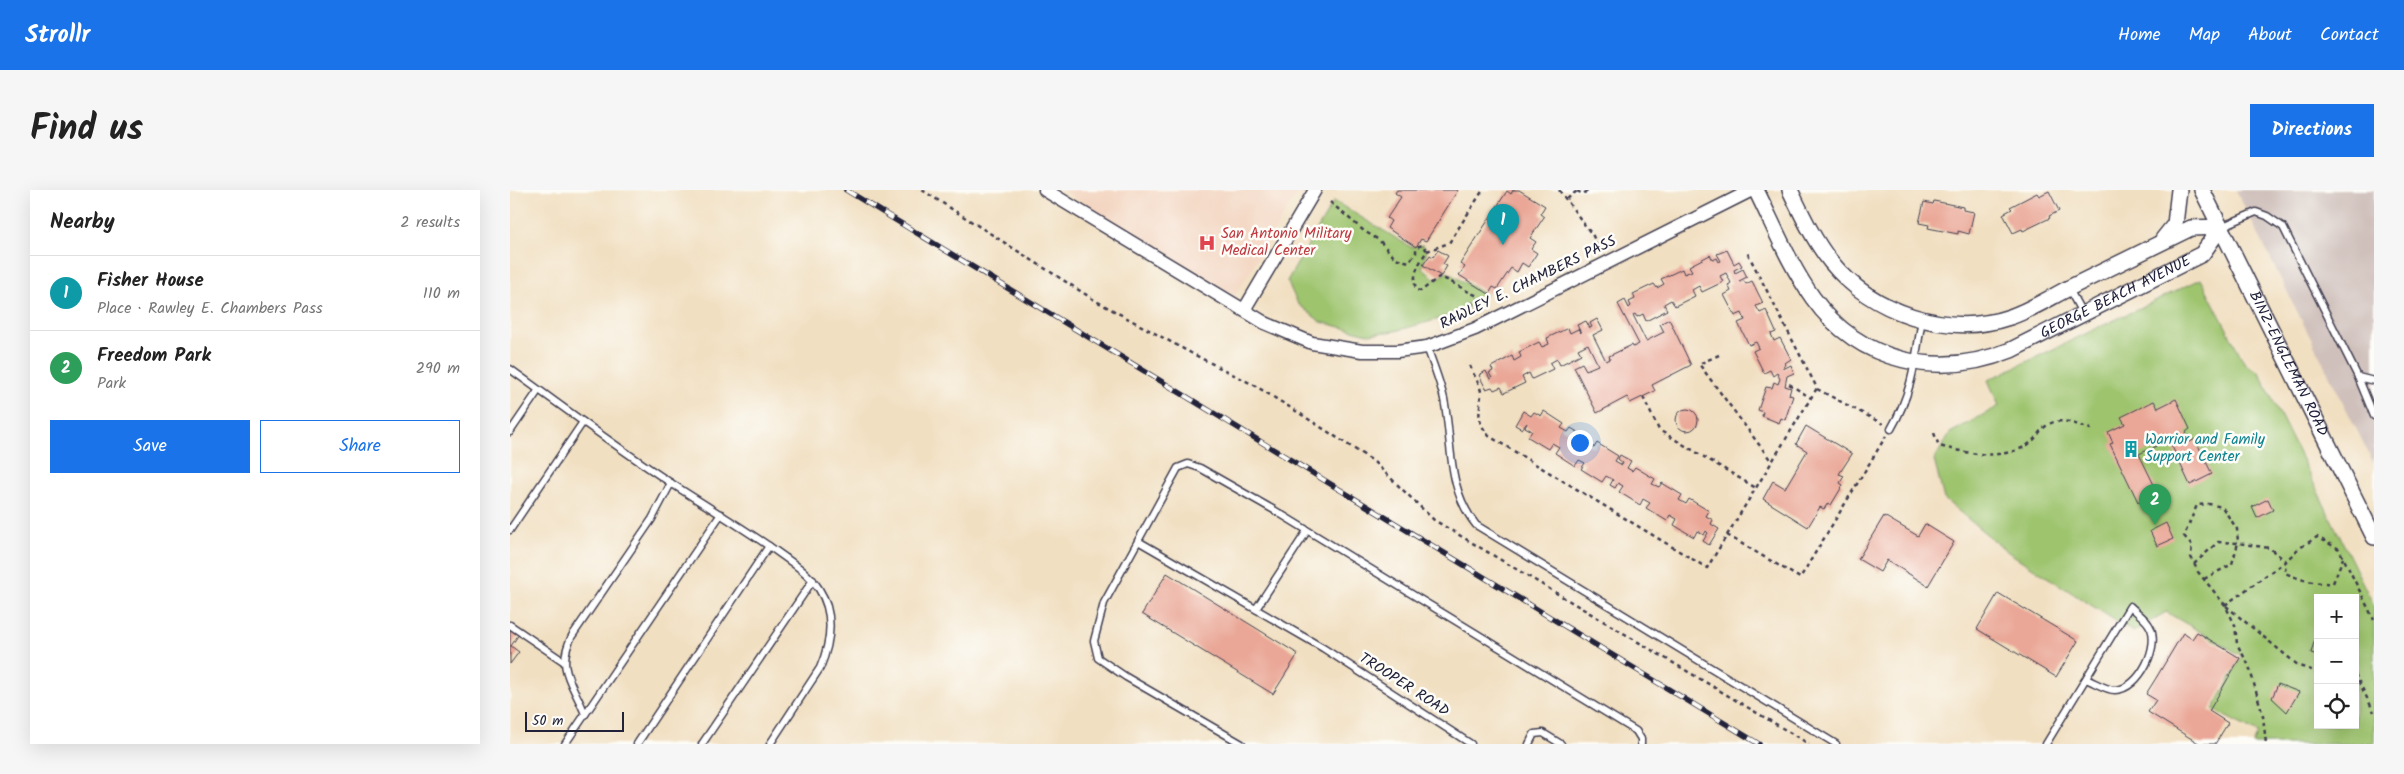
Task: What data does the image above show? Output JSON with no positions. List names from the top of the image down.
{
  "streets": {
    "street": ["RAWLEY E. CHAMBERS PASS", "GEORGE BEACH AVENUE", "BINZ-ENGLEMAN ROAD"],
    "lane": ["TROOPER ROAD"]
  },
  "crossings": [
    ["GEORGE BEACH AVENUE", "BINZ-ENGLEMAN ROAD"]
  ],
  "places": {
    "hospital": ["San Antonio Military Medical Center"],
    "building": ["Warrior and Family Support Center"]
  },
  "scale_bar": "50 m",
  "page": {
    "header": "Strollr",
    "nav": [
      "Home",
      "Map",
      "About",
      "Contact"
    ],
    "title": "Find us",
    "buttons": [
      "Directions",
      ["Save", "Share"]
    ],
    "heading": ["Nearby", "2 results"],
    "pins": ["1", "2"],
    "list": [
      {
        "mark": "1",
        "name": "Fisher House",
        "note": "Place · Rawley E. Chambers Pass",
        "value": "110 m"
      },
      {
        "mark": "2",
        "name": "Freedom Park",
        "note": "Park",
        "value": "290 m"
      }
    ],
    "map_buttons": ["+", "−"],
    "scale": "50 m"
  }
}
